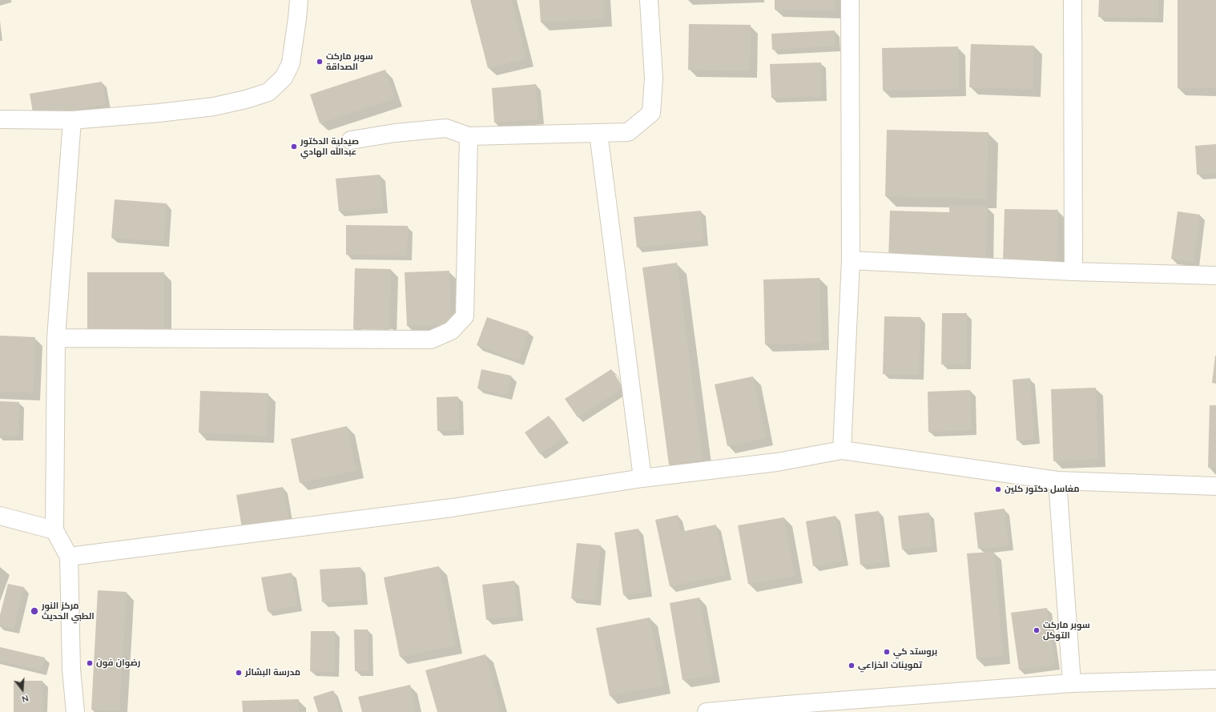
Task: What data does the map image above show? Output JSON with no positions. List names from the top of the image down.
{
  "places": [
    "سوبر ماركت الصداقة",
    "صيدلية الدكتور عبدالله الهادي",
    "مغاسل دكتور كلين",
    "مركز النور الطبي الحديث",
    "سوبر ماركت التوكل",
    "بروستد كي",
    "رضوان فون",
    "تموينات الخزاعي",
    "مدرسة البشائر"
  ],
  "north": "bottom"
}
